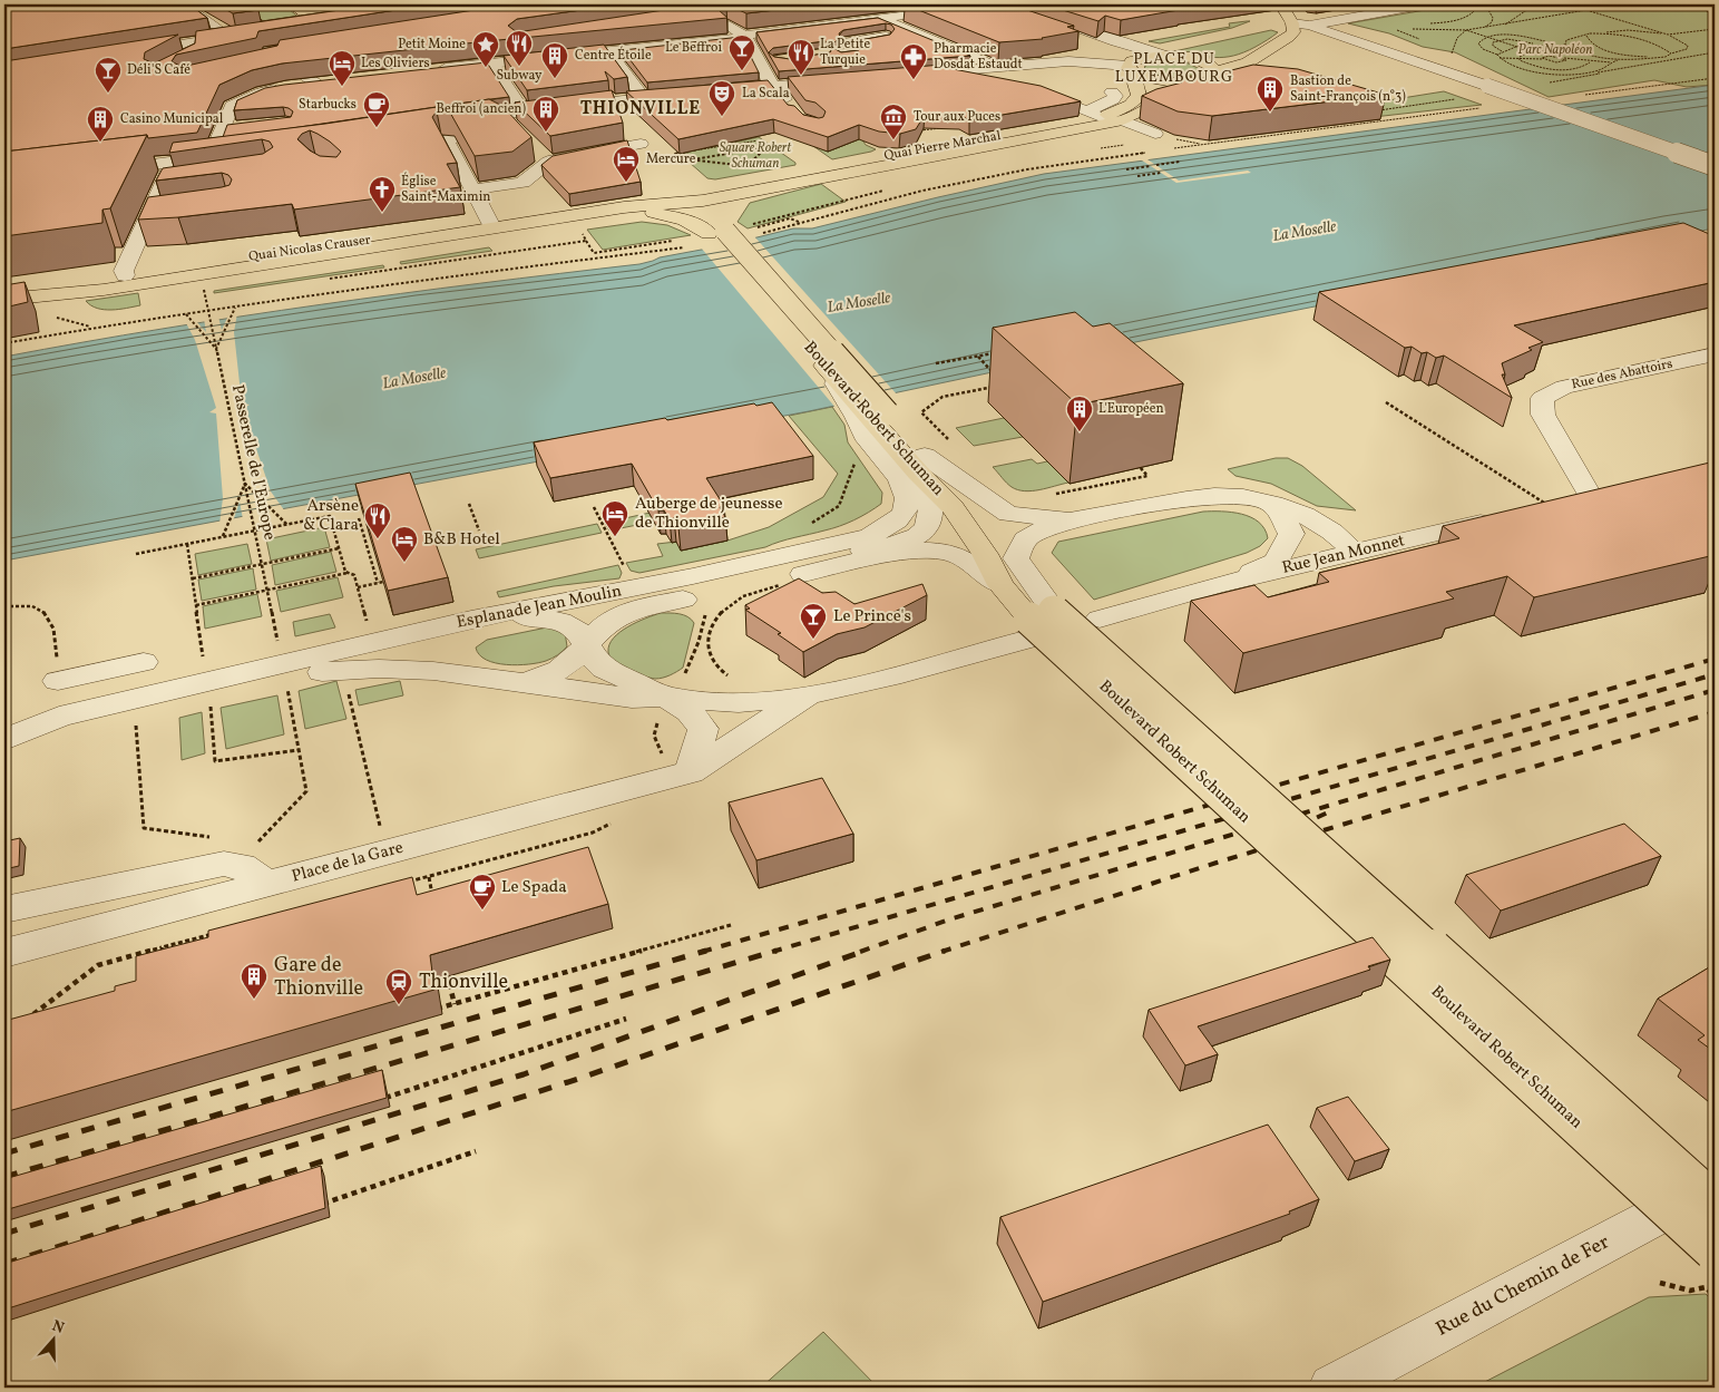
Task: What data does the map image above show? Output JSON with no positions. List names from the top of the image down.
{
  "streets": {
    "main road": ["Quai Pierre Marchal", "Quai Nicolas Crauser", "Boulevard Robert Schuman"],
    "street": [
      "Rue des Abattoirs",
      "Rue Jean Monnet",
      "Esplanade Jean Moulin",
      "Place de la Gare",
      "Rue du Chemin de Fer"
    ],
    "path": ["Passerelle de l'Europe"]
  },
  "crossings": [
    ["Quai Pierre Marchal", "Quai Nicolas Crauser"],
    ["Quai Pierre Marchal", "Boulevard Robert Schuman"],
    ["Boulevard Robert Schuman", "Esplanade Jean Moulin"],
    ["Esplanade Jean Moulin", "Place de la Gare"]
  ],
  "districts": ["PLACE DU LUXEMBOURG", "THIONVILLE"],
  "water": ["La Moselle"],
  "parks": ["Parc Napoléon", "Square Robert Schuman"],
  "places": {
    "restaurant": ["Subway", "La Petite Turquie", "Arsène & Clara"],
    "place": ["Petit Moine"],
    "bar": ["Le Beffroi", "Déli'S Café", "Le Prince's"],
    "building": [
      "Centre Étoile",
      "Bastion de Saint-François (n°3)",
      "Beffroi (ancien)",
      "Casino Municipal",
      "L'Européen",
      "Gare de Thionville"
    ],
    "pharmacy": ["Pharmacie Dosdat Estaudt"],
    "hotel": [
      "Les Oliviers",
      "Mercure",
      "Auberge de jeunesse de Thionville",
      "B&B Hotel"
    ],
    "theatre": ["La Scala"],
    "cafe": ["Starbucks", "Le Spada"],
    "museum": ["Tour aux Puces"],
    "church": ["Église Saint-Maximin"],
    "station": ["Thionville"]
  },
  "north": "top"
}
